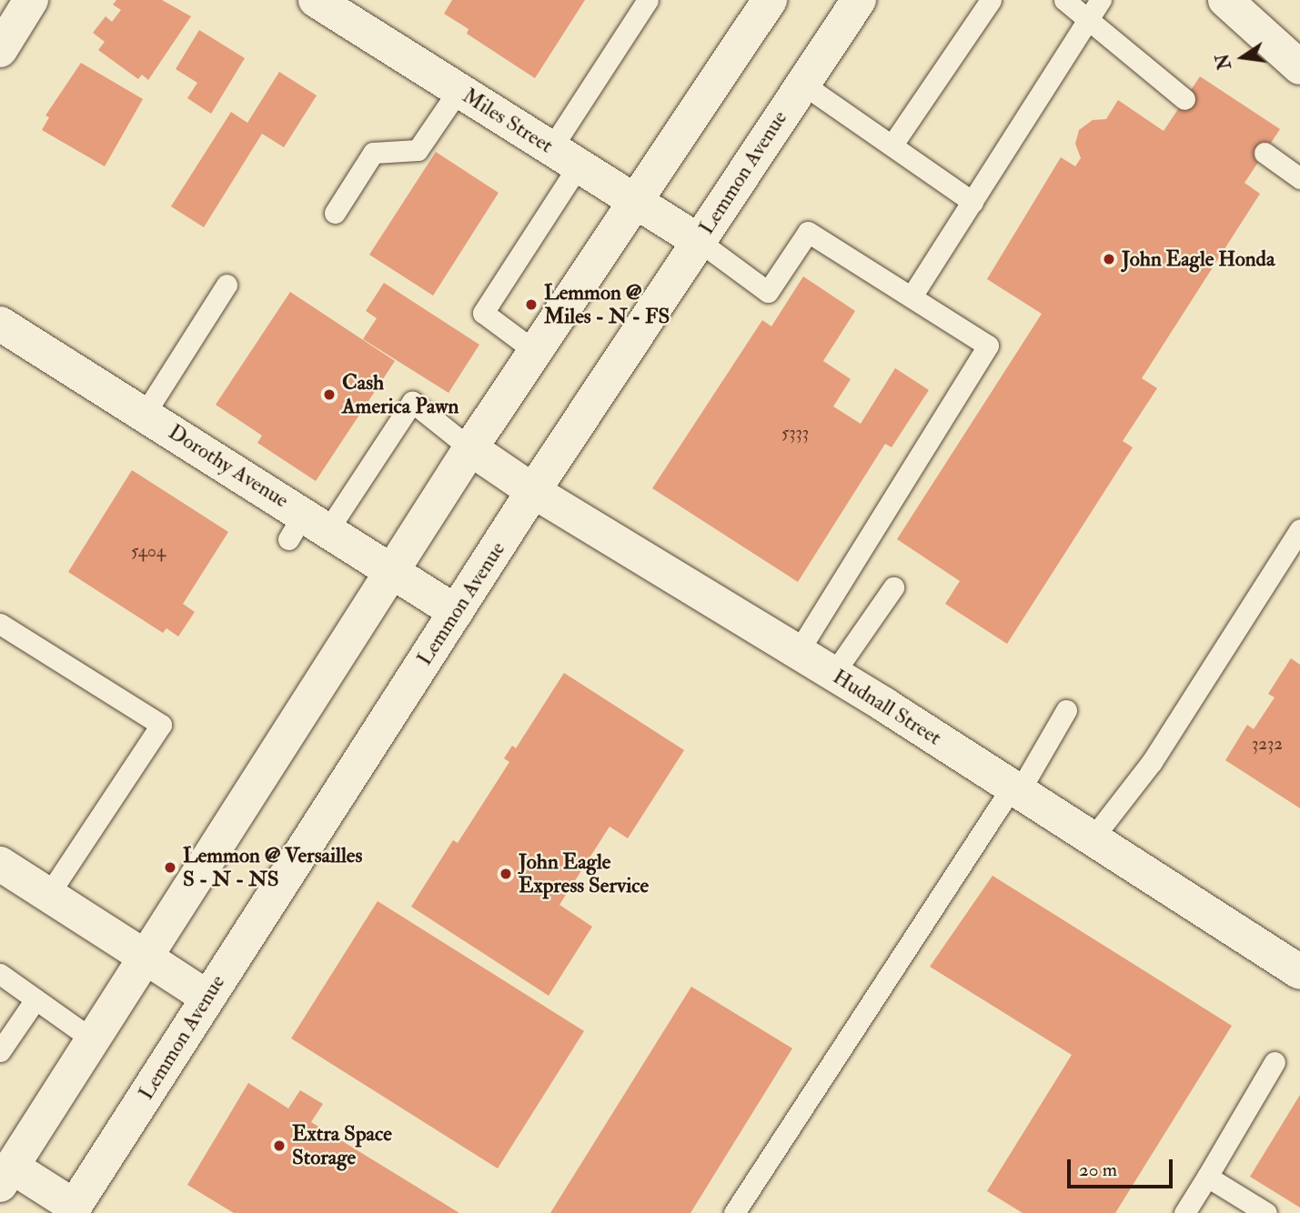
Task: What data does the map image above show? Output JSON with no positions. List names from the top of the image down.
{
  "streets": {
    "main road": [
      "Miles Street",
      "Lemmon Avenue",
      "Dorothy Avenue",
      "Hudnall Street"
    ]
  },
  "crossings": [
    ["Miles Street", "Lemmon Avenue"],
    ["Lemmon Avenue", "Dorothy Avenue"],
    ["Lemmon Avenue", "Hudnall Street"]
  ],
  "places": [
    "John Eagle Honda",
    "Lemmon @ Miles - N - FS",
    "Cash America Pawn",
    "Lemmon @ Versailles S - N - NS",
    "John Eagle Express Service",
    "Extra Space Storage"
  ],
  "house_numbers": ["5333", "5404", "3232"],
  "scale_bar": "20 m",
  "north": "left"
}
